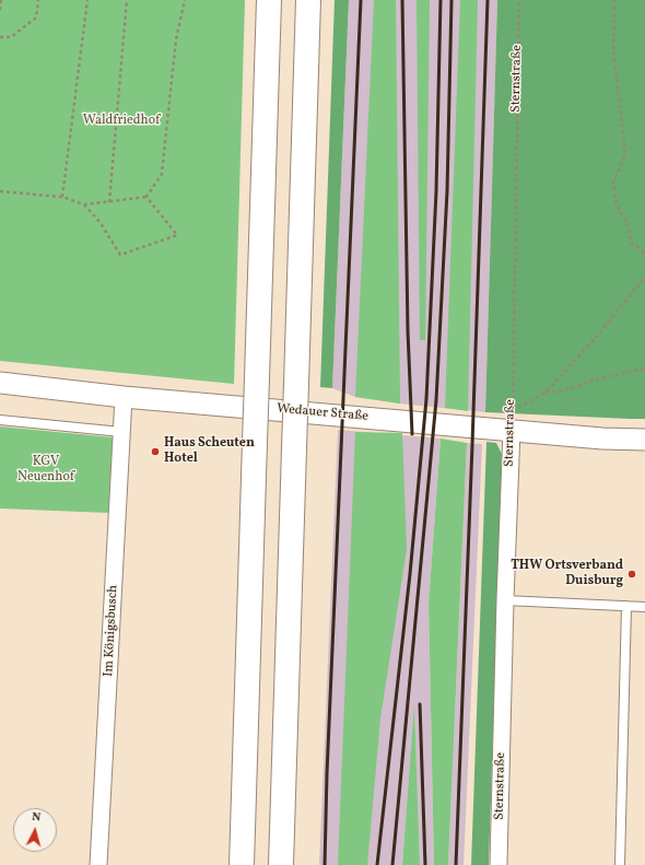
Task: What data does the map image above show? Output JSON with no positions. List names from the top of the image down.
{
  "streets": {
    "street": ["Sternstraße", "Wedauer Straße", "Im Königsbusch"]
  },
  "crossings": [
    ["Sternstraße", "Wedauer Straße"],
    ["Wedauer Straße", "Im Königsbusch"]
  ],
  "parks": ["Waldfriedhof", "KGV Neuenhof"],
  "places": ["Haus Scheuten Hotel", "THW Ortsverband Duisburg"],
  "north": "top"
}
